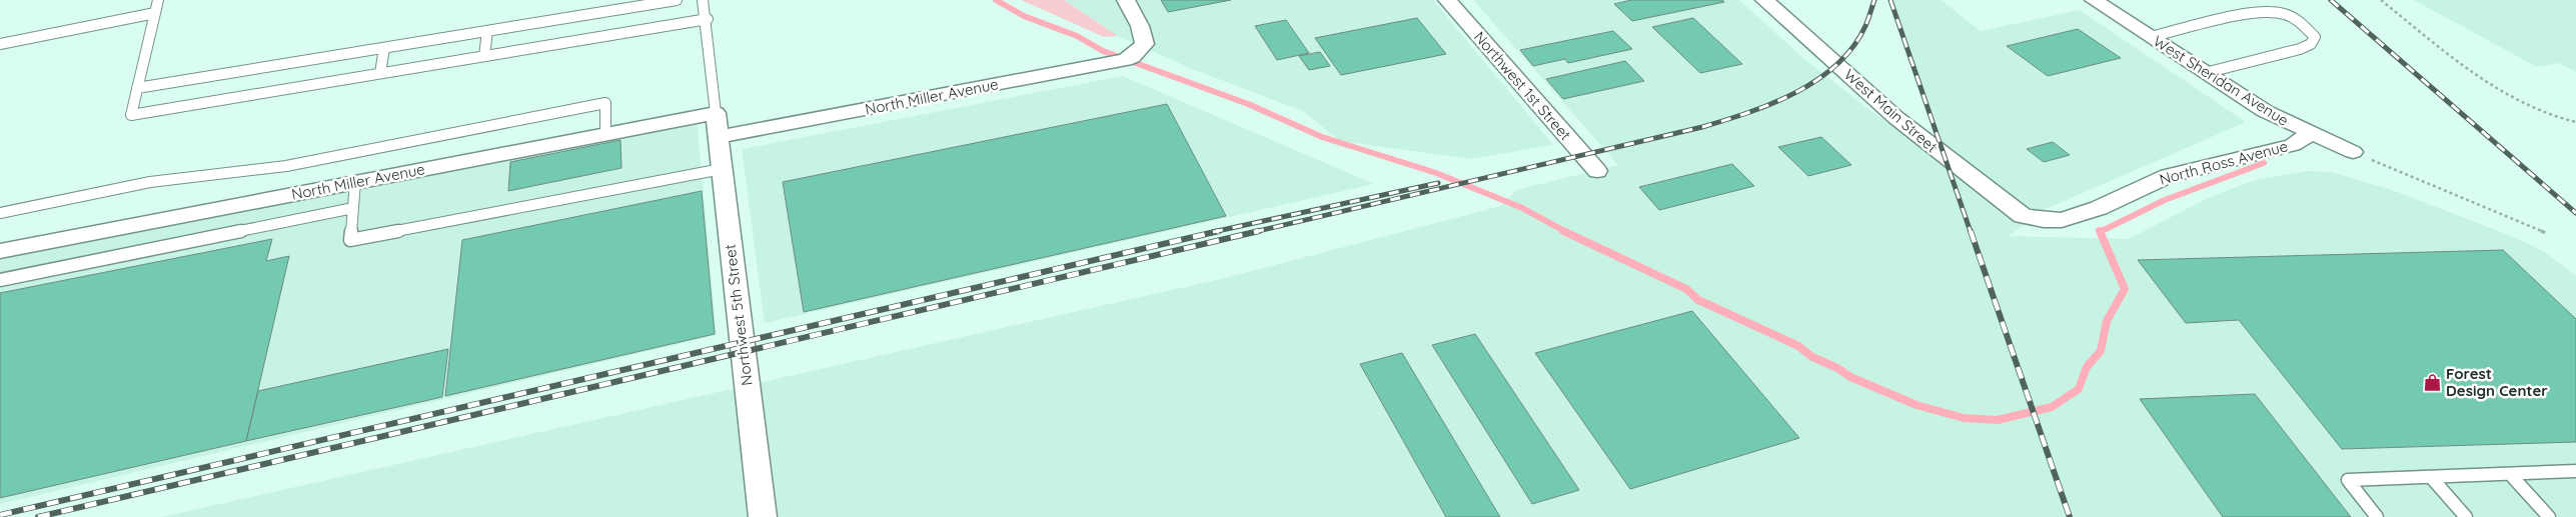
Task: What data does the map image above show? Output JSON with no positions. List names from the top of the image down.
{
  "streets": {
    "street": [
      "West Sheridan Avenue",
      "Northwest 1st Street",
      "North Miller Avenue",
      "West Main Street",
      "North Ross Avenue",
      "Northwest 5th Street"
    ]
  },
  "crossings": [
    ["West Sheridan Avenue", "North Ross Avenue"],
    ["North Miller Avenue", "Northwest 5th Street"],
    ["West Main Street", "North Ross Avenue"]
  ],
  "places": {
    "shop": ["Forest Design Center"]
  }
}
